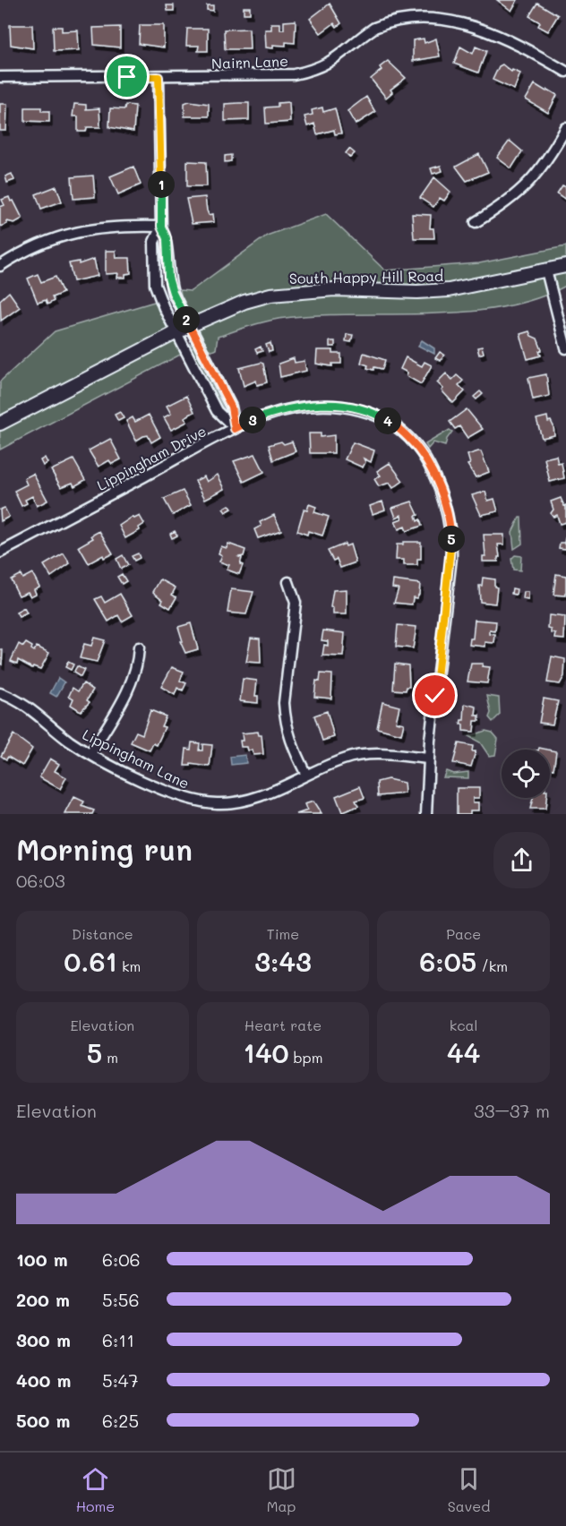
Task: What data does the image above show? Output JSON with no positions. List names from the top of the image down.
{
  "streets": {
    "street": [
      "Nairn Lane",
      "South Happy Hill Road",
      "Lippingham Drive",
      "Lippingham Lane"
    ]
  },
  "crossings": [
    ["Lippingham Drive", "Lippingham Lane"]
  ],
  "page": {
    "pins": [
      "1",
      "2",
      "3",
      "4",
      "5"
    ],
    "heading": ["Morning run", "06:03"],
    "stats": [
      ["Distance", "0.61 km"],
      ["Time", "3:43"],
      ["Pace", "6:05 /km"],
      ["Elevation", "5 m"],
      ["Heart rate", "140 bpm"],
      ["kcal", "44"]
    ],
    "chart": ["Elevation", "33–37 m"],
    "list": [
      {
        "name": "100 m",
        "note": "6:06"
      },
      {
        "name": "200 m",
        "note": "5:56"
      },
      {
        "name": "300 m",
        "note": "6:11"
      },
      {
        "name": "400 m",
        "note": "5:47"
      },
      {
        "name": "500 m",
        "note": "6:25"
      }
    ],
    "tabs": ["Home", "Map", "Saved"]
  }
}
